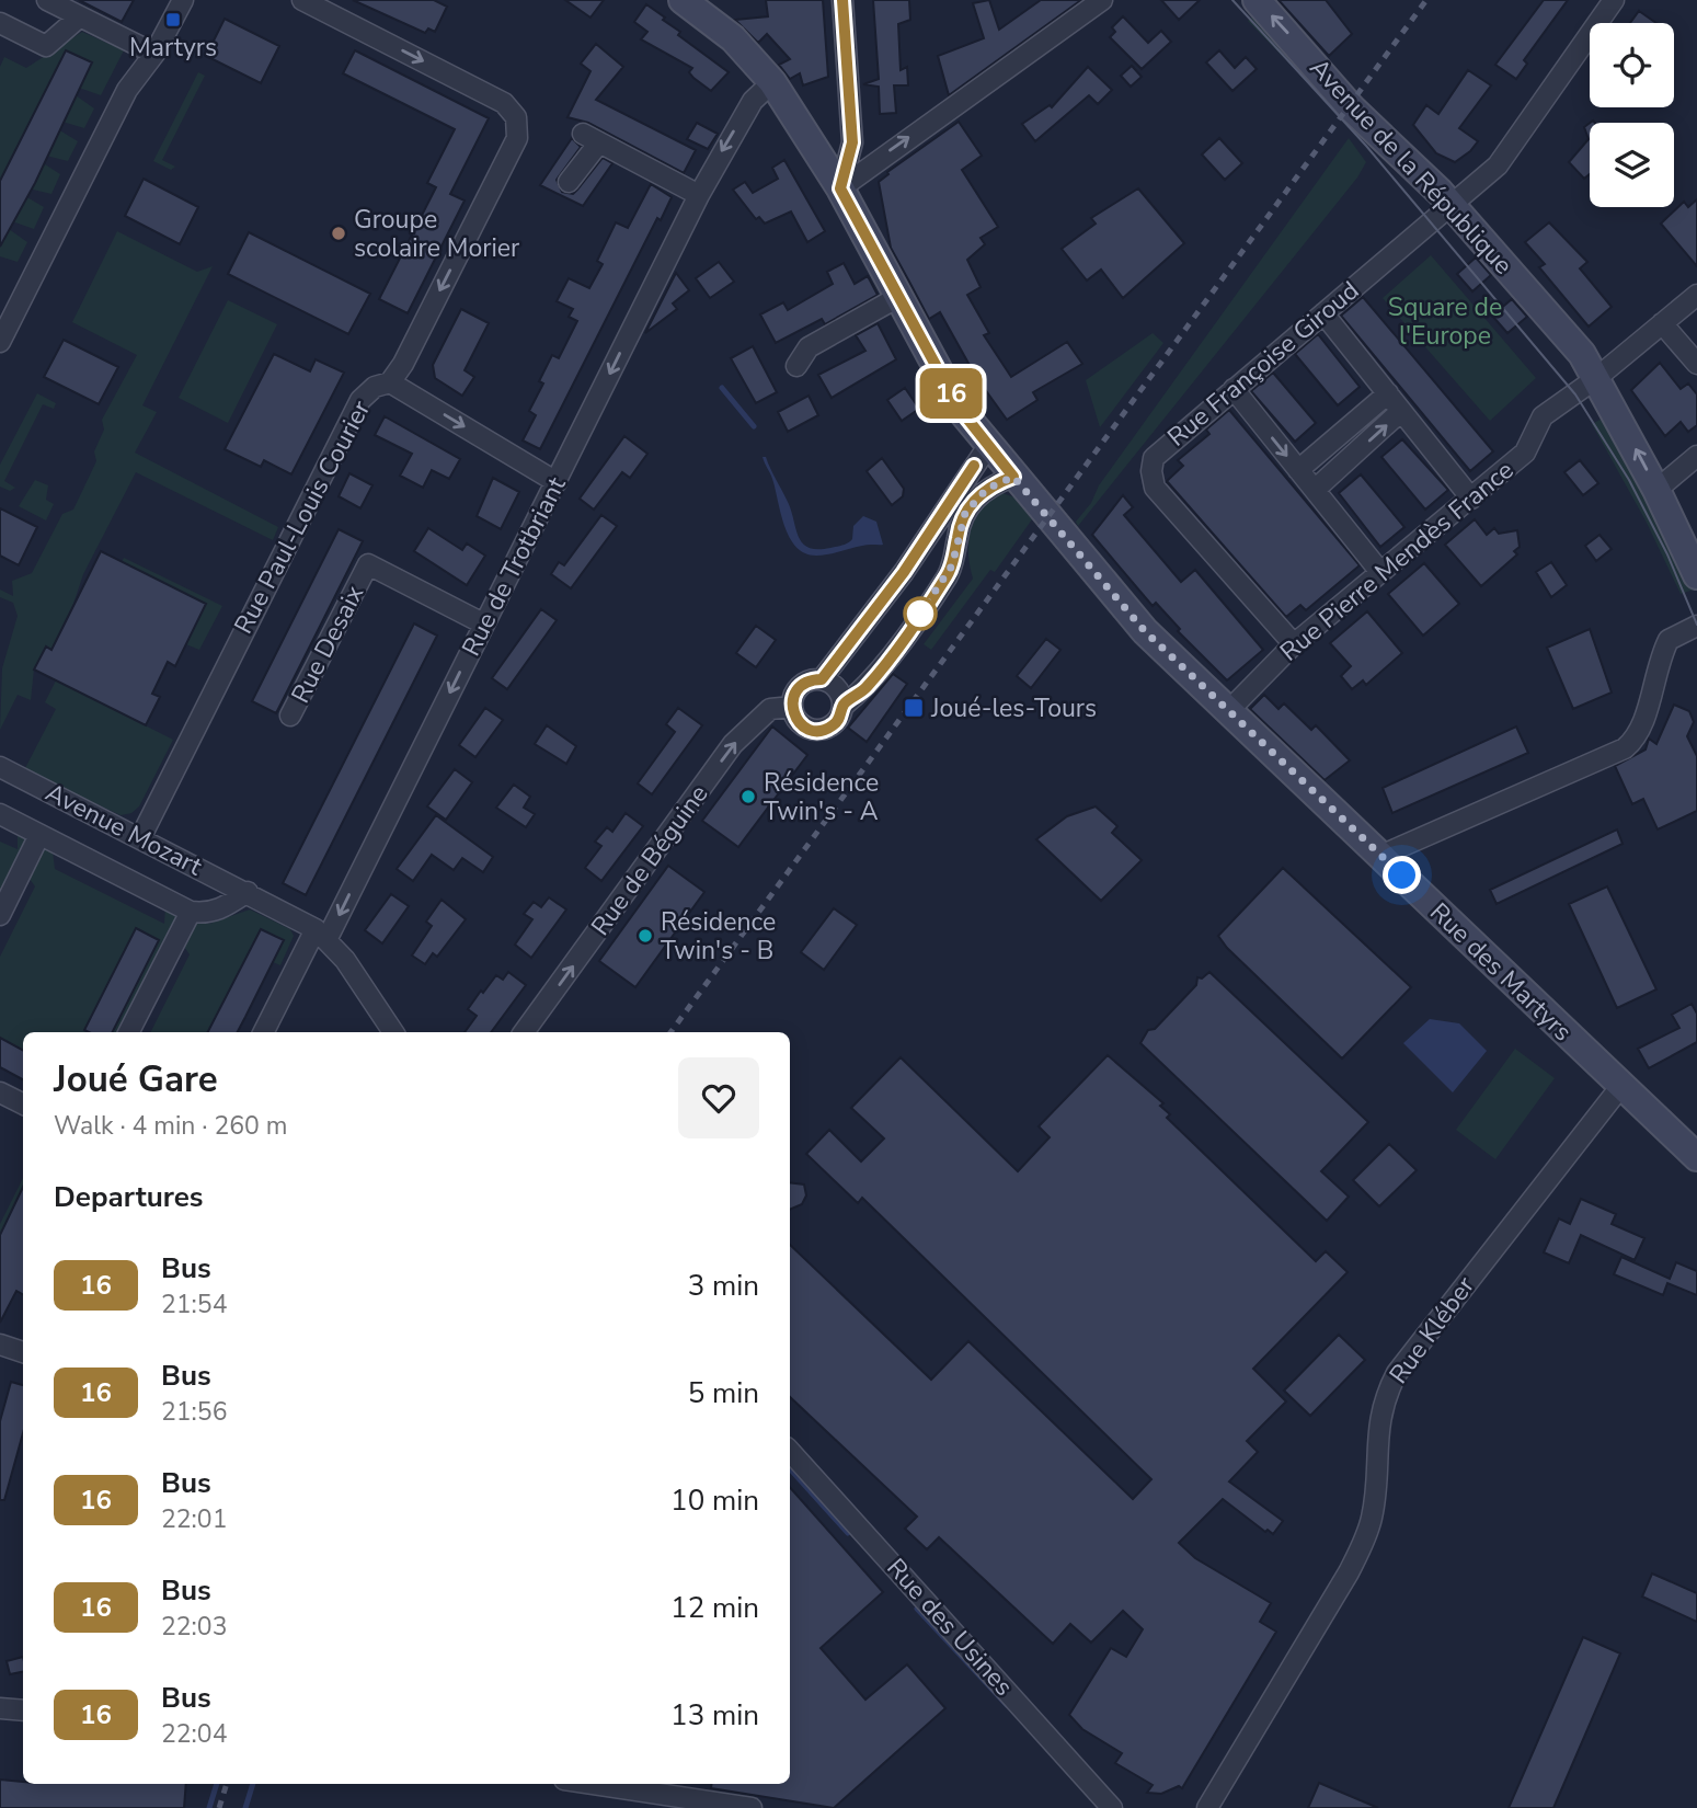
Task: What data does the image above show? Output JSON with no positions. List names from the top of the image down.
{
  "streets": {
    "main road": ["Avenue de la République", "Rue des Martyrs"],
    "street": [
      "Rue Françoise Giroud",
      "Rue Paul-Louis Courier",
      "Rue Pierre Mendès France",
      "Rue de Trotbriant",
      "Rue Desaix",
      "Avenue Mozart",
      "Rue de Béguine",
      "Rue Kléber",
      "Rue des Usines"
    ]
  },
  "crossings": [
    ["Avenue de la République", "Rue Françoise Giroud"],
    ["Avenue de la République", "Rue Pierre Mendès France"],
    ["Rue Françoise Giroud", "Rue Pierre Mendès France"],
    ["Rue Paul-Louis Courier", "Rue de Trotbriant"],
    ["Rue Paul-Louis Courier", "Avenue Mozart"],
    ["Rue Pierre Mendès France", "Rue des Martyrs"],
    ["Rue de Trotbriant", "Rue Desaix"],
    ["Rue de Trotbriant", "Avenue Mozart"],
    ["Rue de Trotbriant", "Rue des Martyrs"],
    ["Rue de Béguine", "Rue des Martyrs"],
    ["Rue des Martyrs", "Rue Kléber"]
  ],
  "one_way": ["Avenue de la République", "Rue de Trotbriant", "Rue de Béguine"],
  "parks": ["Square de l'Europe"],
  "places": {
    "transit": ["Martyrs", "Joué-les-Tours"],
    "other": ["Groupe scolaire Morier", "Résidence Twin's - A", "Résidence Twin's - B"]
  },
  "lines": ["bus line 16"],
  "page": {
    "on_map": "16",
    "heading": [
      ["Joué Gare", "Walk · 4 min · 260 m"],
      "Departures"
    ],
    "list": [
      {
        "mark": "16",
        "name": "Bus",
        "note": "21:54",
        "value": "3 min"
      },
      {
        "mark": "16",
        "name": "Bus",
        "note": "21:56",
        "value": "5 min"
      },
      {
        "mark": "16",
        "name": "Bus",
        "note": "22:01",
        "value": "10 min"
      },
      {
        "mark": "16",
        "name": "Bus",
        "note": "22:03",
        "value": "12 min"
      },
      {
        "mark": "16",
        "name": "Bus",
        "note": "22:04",
        "value": "13 min"
      }
    ]
  }
}
